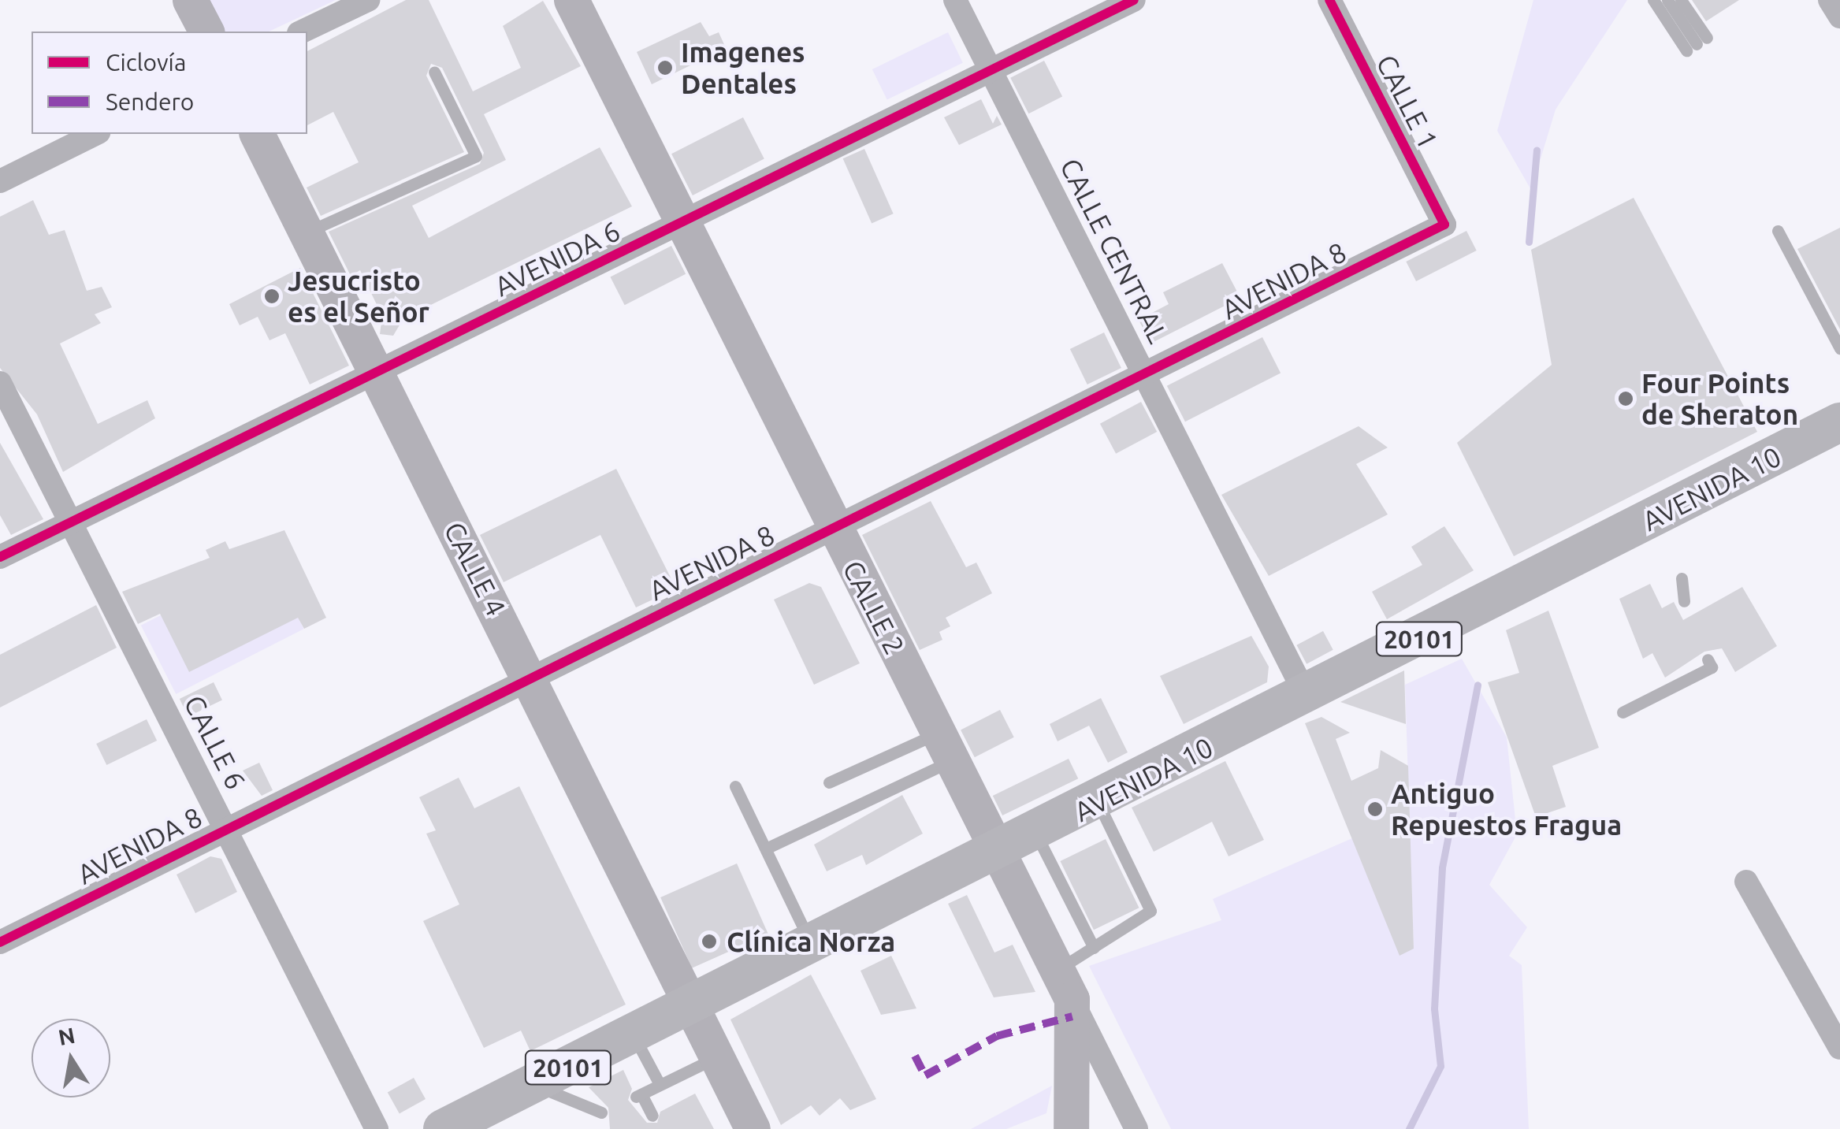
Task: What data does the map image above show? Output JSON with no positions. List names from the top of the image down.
{
  "streets": {
    "main road": ["AVENIDA 10", "20101"],
    "street": [
      "CALLE 1",
      "CALLE CENTRAL",
      "AVENIDA 6",
      "AVENIDA 8",
      "CALLE 4",
      "CALLE 2",
      "CALLE 6"
    ]
  },
  "crossings": [
    ["CALLE 1", "AVENIDA 8"],
    ["CALLE CENTRAL", "AVENIDA 6"],
    ["CALLE CENTRAL", "AVENIDA 8"],
    ["CALLE CENTRAL", "AVENIDA 10"],
    ["AVENIDA 6", "CALLE 4"],
    ["AVENIDA 6", "CALLE 2"],
    ["AVENIDA 6", "CALLE 6"],
    ["AVENIDA 8", "CALLE 4"],
    ["AVENIDA 8", "CALLE 2"],
    ["AVENIDA 8", "CALLE 6"],
    ["AVENIDA 10", "CALLE 4"],
    ["AVENIDA 10", "CALLE 2"]
  ],
  "places": [
    "Imagenes Dentales",
    "Jesucristo es el Señor",
    "Four Points de Sheraton",
    "Antiguo Repuestos Fragua",
    "Clínica Norza"
  ],
  "legend": ["Ciclovía", "Sendero"],
  "north": "top"
}
